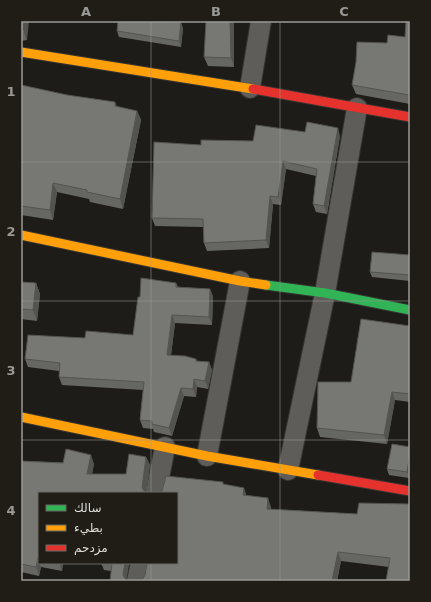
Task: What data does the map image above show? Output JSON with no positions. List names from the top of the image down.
{
  "legend": ["سالك", "بطيء", "مزدحم"],
  "grid": {
    "columns": ["A", "B", "C"],
    "rows": [
      "1",
      "2",
      "3",
      "4"
    ]
  }
}
